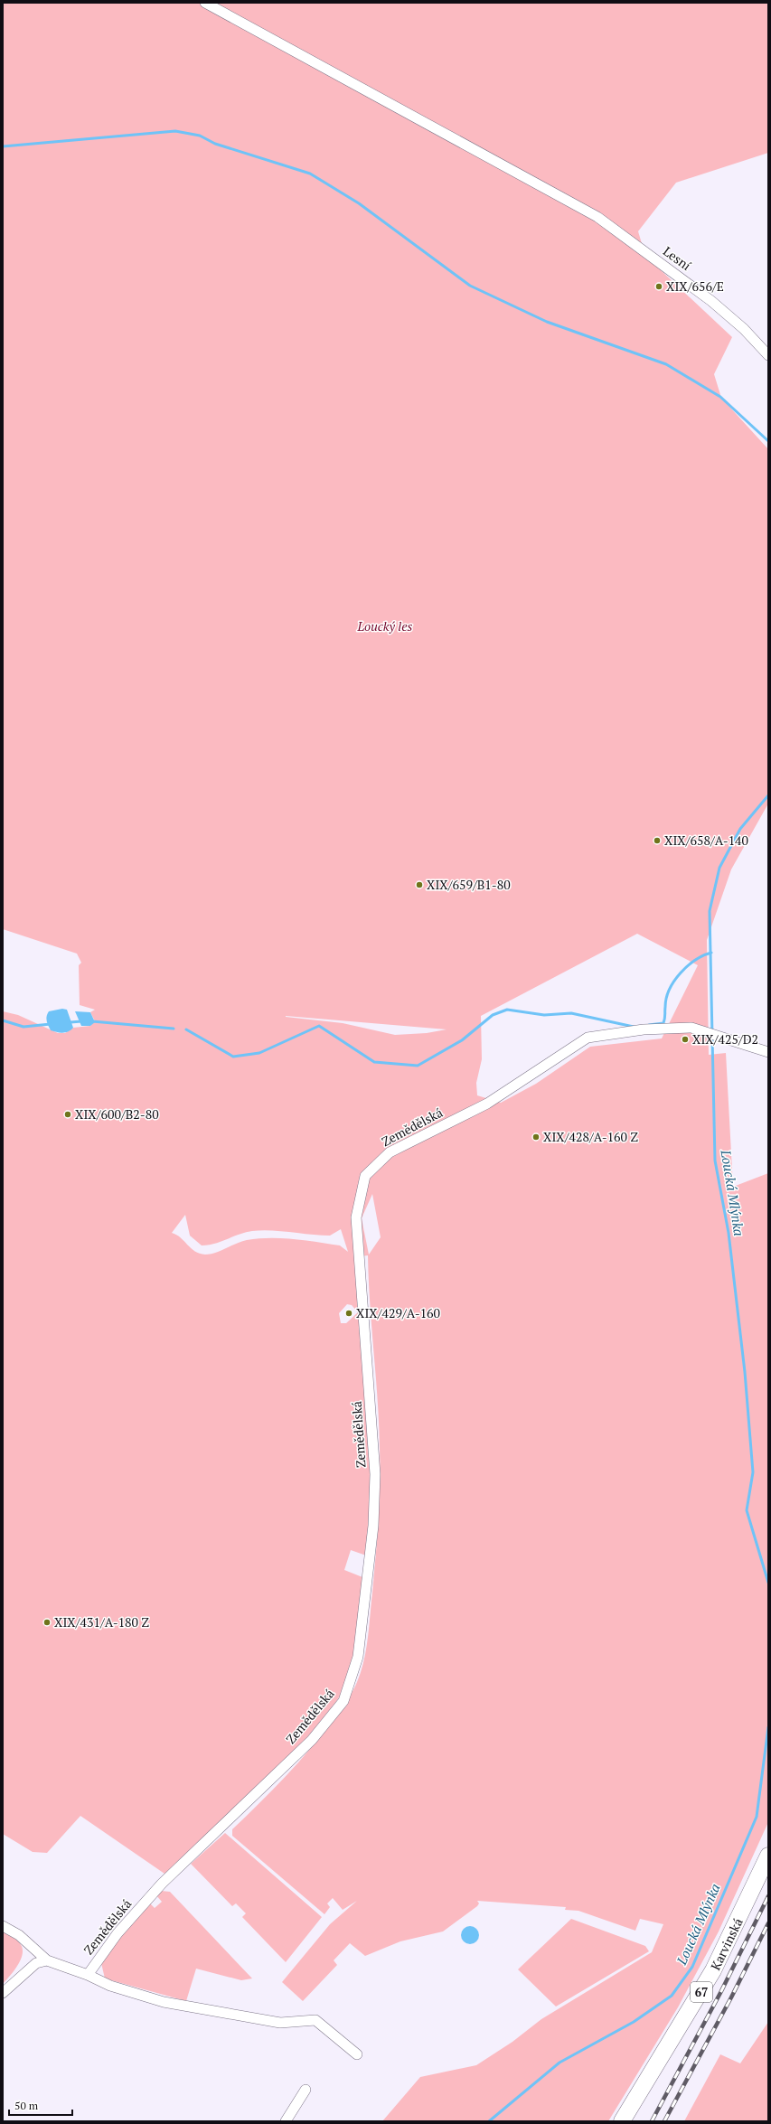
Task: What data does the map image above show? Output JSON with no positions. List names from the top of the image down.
{
  "streets": {
    "main road": ["Karvinská", "67"],
    "street": ["Lesní", "Zemědělská"]
  },
  "water": ["Loucká Mlýnka"],
  "parks": ["Loucký les"],
  "places": [
    "XIX/656/E",
    "XIX/658/A-140",
    "XIX/659/B1-80",
    "XIX/425/D2",
    "XIX/600/B2-80",
    "XIX/428/A-160 Z",
    "XIX/429/A-160",
    "XIX/431/A-180 Z"
  ],
  "scale_bar": "50 m"
}
